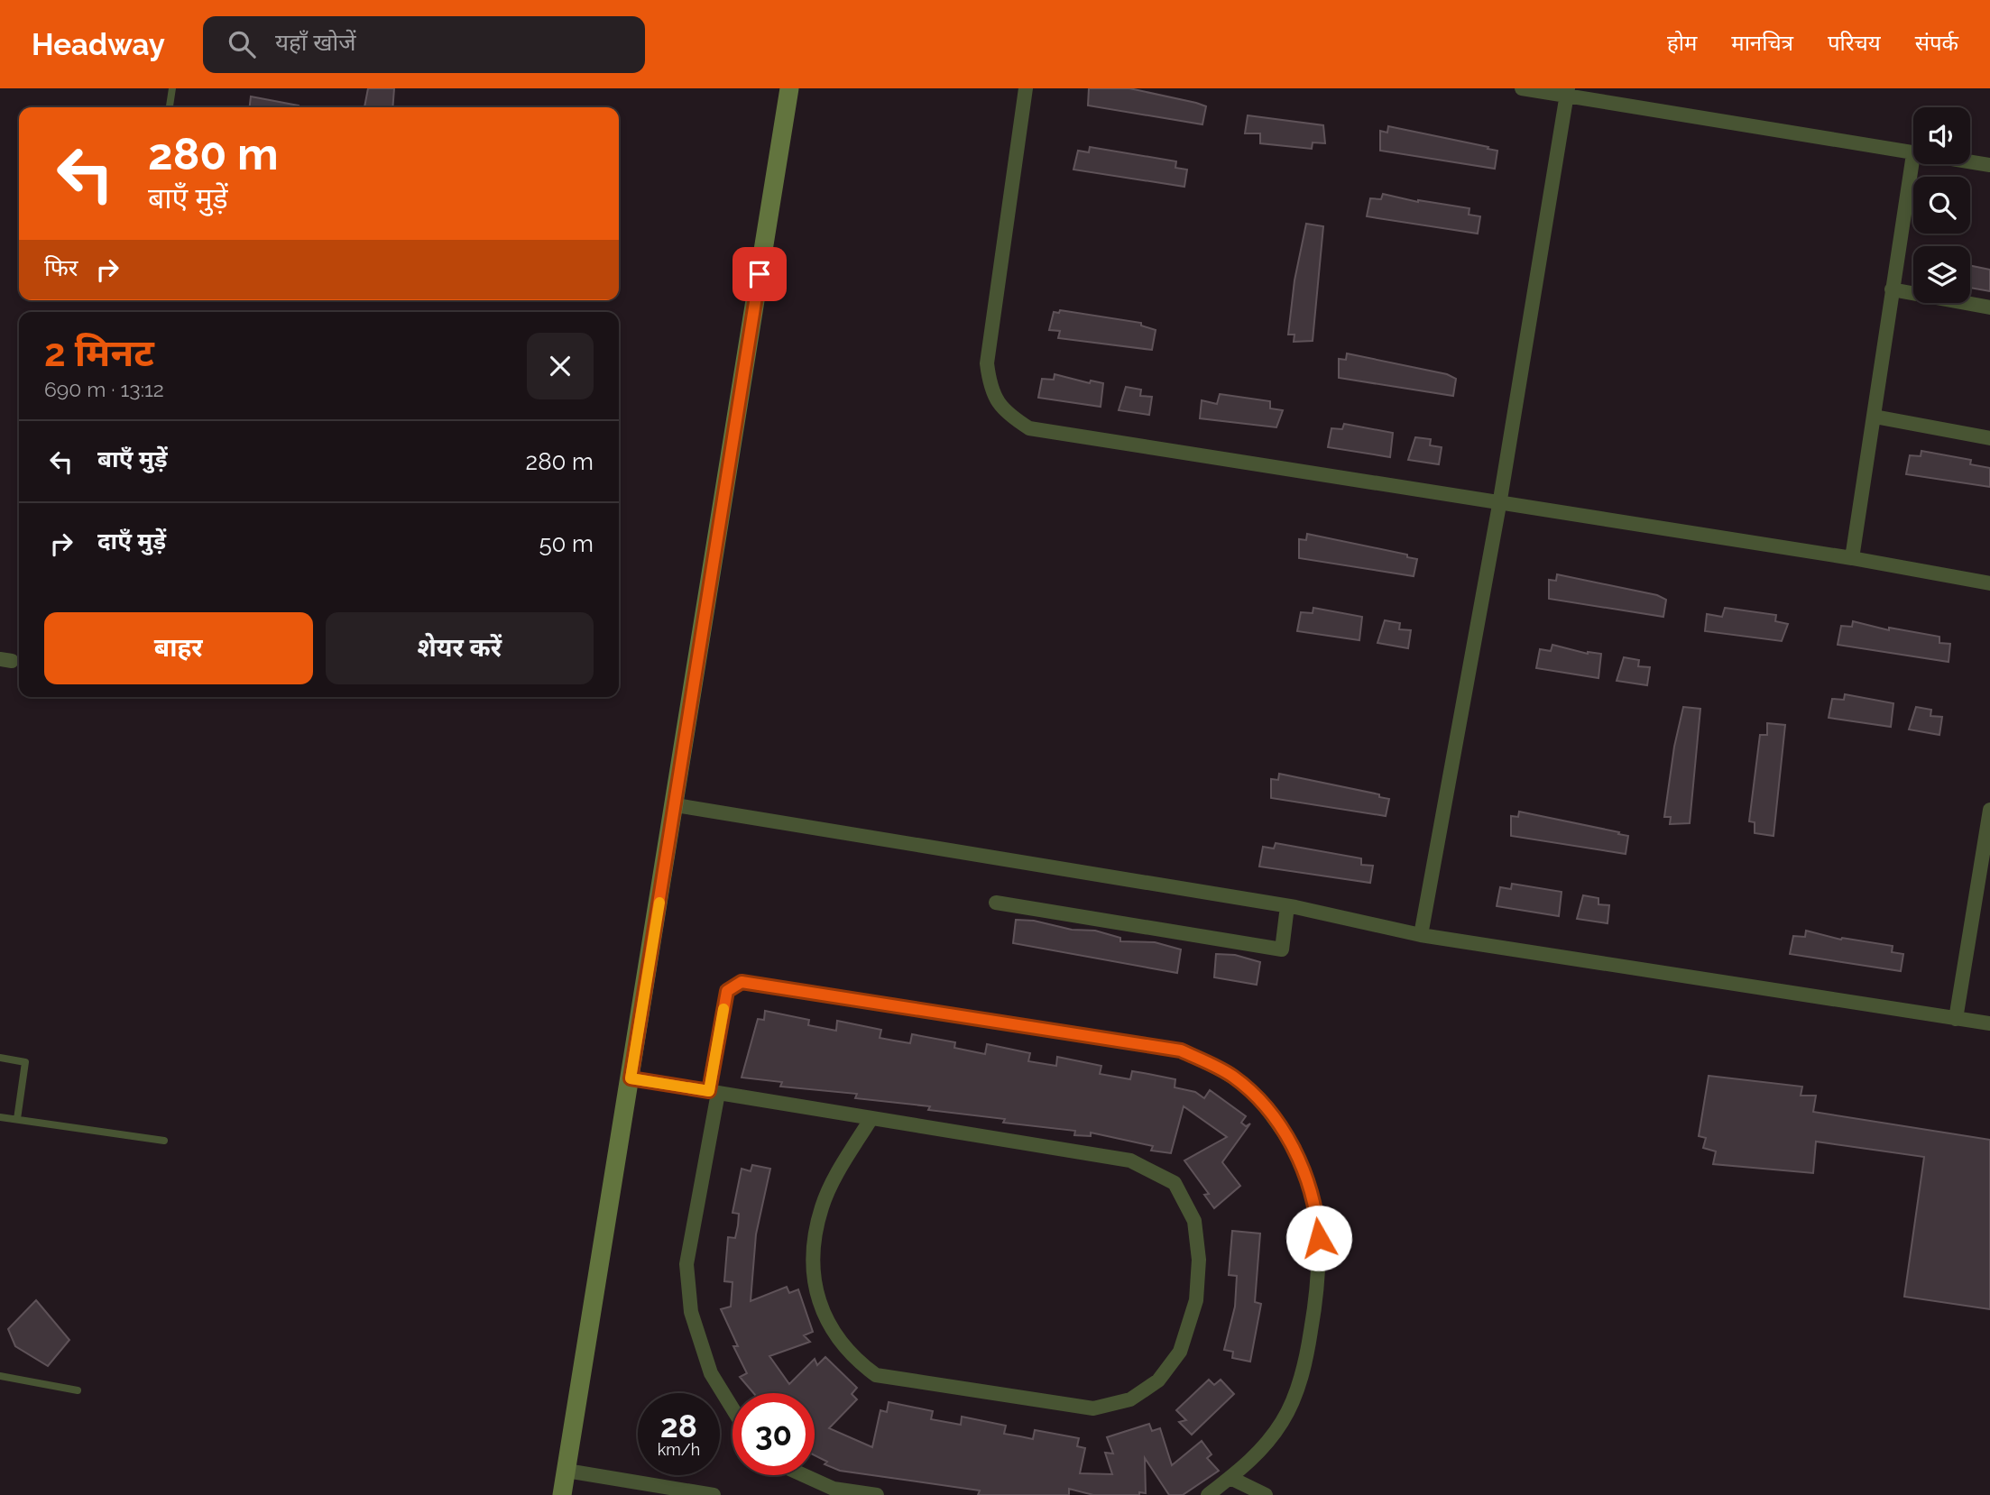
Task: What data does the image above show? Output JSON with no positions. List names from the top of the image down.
{
  "page": {
    "header": "Headway",
    "search": "यहाँ खोजें",
    "nav": [
      "होम",
      "मानचित्र",
      "परिचय",
      "संपर्क"
    ],
    "turn": ["280 m", "बाएँ मुड़ें"],
    "then": "फिर",
    "heading": ["2 मिनट", "690 m · 13:12"],
    "list": [
      {
        "name": "बाएँ मुड़ें",
        "value": "280 m"
      },
      {
        "name": "दाएँ मुड़ें",
        "value": "50 m"
      }
    ],
    "buttons": ["बाहर", "शेयर करें"],
    "speed": "28 km/h",
    "limit": "30"
  }
}
